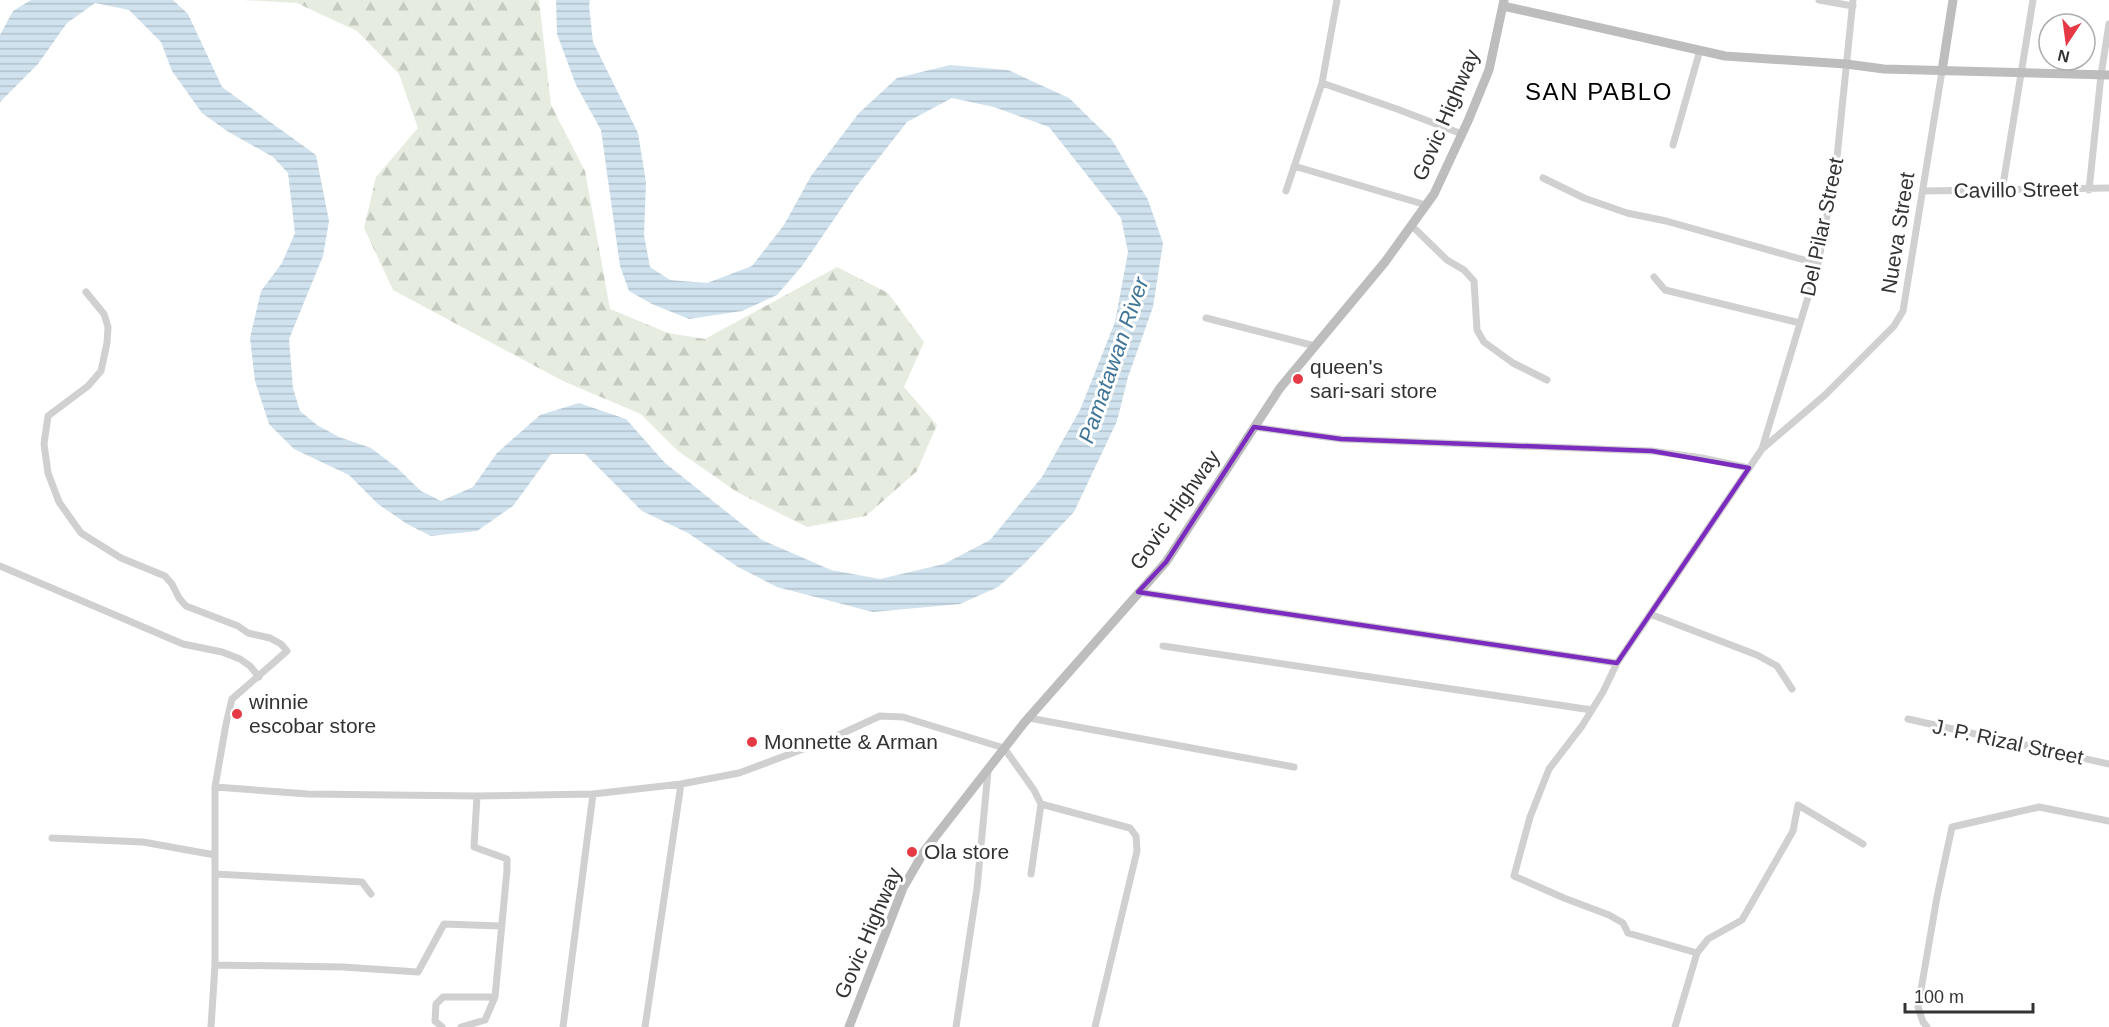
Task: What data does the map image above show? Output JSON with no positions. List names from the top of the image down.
{
  "streets": {
    "main road": ["Govic Highway", "Nueva Street"],
    "street": ["Cavillo Street", "Del Pilar Street", "J. P. Rizal Street"]
  },
  "crossings": [
    ["Cavillo Street", "Nueva Street"],
    ["Del Pilar Street", "Nueva Street"]
  ],
  "districts": ["SAN PABLO"],
  "water": ["Pamatawan River"],
  "places": [
    "queen's sari-sari store",
    "winnie escobar store",
    "Monnette & Arman",
    "Ola store"
  ],
  "scale_bar": "100 m",
  "north": "bottom"
}
